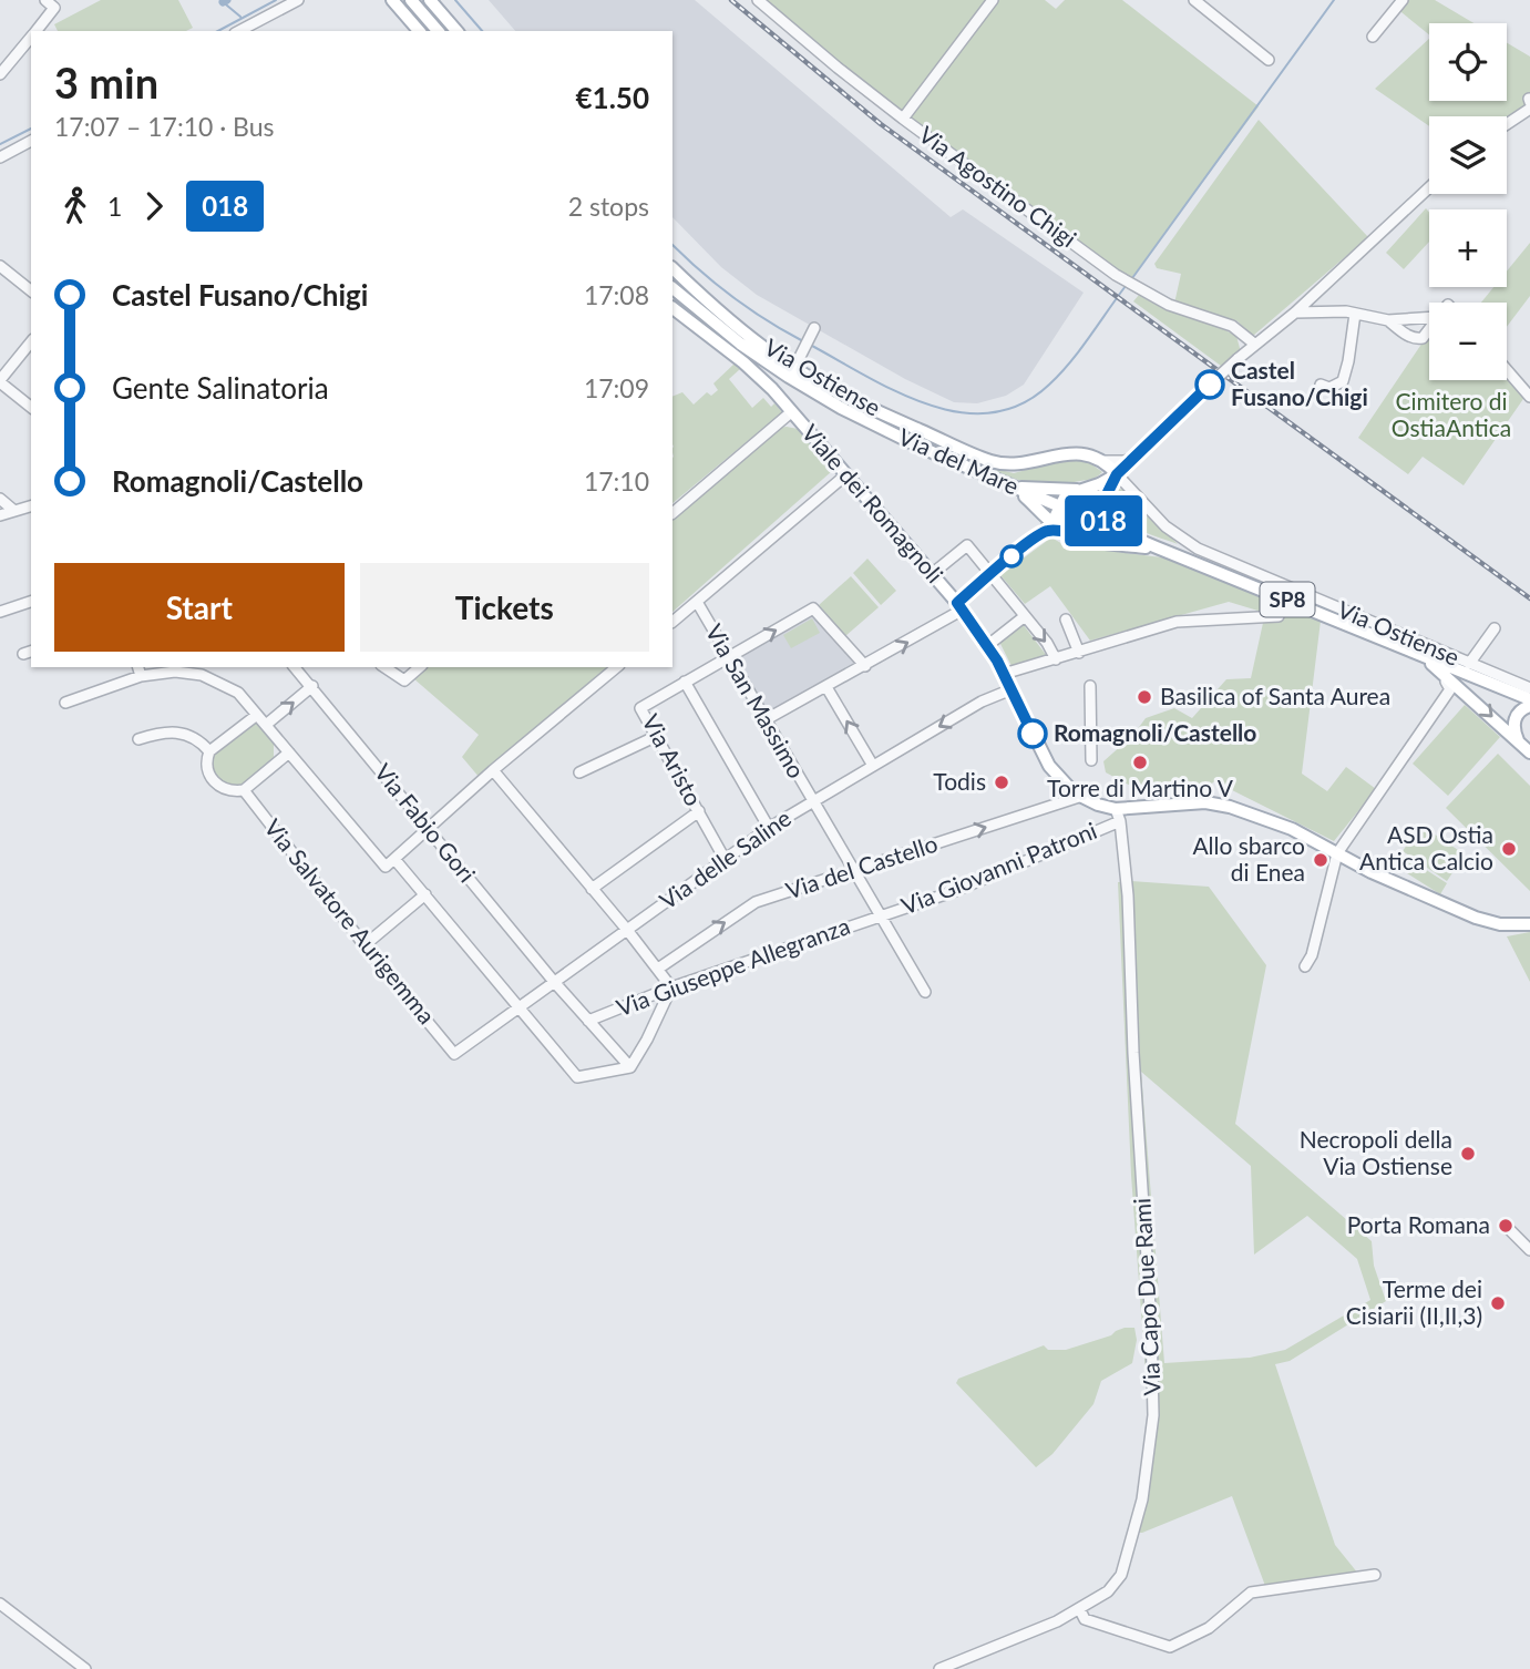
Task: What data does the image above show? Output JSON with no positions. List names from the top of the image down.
{
  "streets": {
    "main road": [
      "Via Ostiense",
      "Via del Mare",
      "Viale dei Romagnoli",
      "SP8"
    ],
    "street": [
      "Via Agostino Chigi",
      "Via San Massimo",
      "Via Aristo",
      "Via Fabio Gori",
      "Via delle Saline",
      "Via del Castello",
      "Via Giovanni Patroni",
      "Via Salvatore Aurigemma",
      "Via Giuseppe Allegranza",
      "Via Capo Due Rami"
    ]
  },
  "crossings": [
    ["Viale dei Romagnoli", "Via delle Saline"],
    ["Viale dei Romagnoli", "Via del Castello"],
    ["Viale dei Romagnoli", "Via Giovanni Patroni"],
    ["Viale dei Romagnoli", "Via Capo Due Rami"],
    ["Via San Massimo", "Via Aristo"],
    ["Via San Massimo", "Via delle Saline"],
    ["Via San Massimo", "Via del Castello"],
    ["Via San Massimo", "Via Giovanni Patroni"],
    ["Via San Massimo", "Via Giuseppe Allegranza"],
    ["Via Aristo", "Via delle Saline"],
    ["Via Fabio Gori", "Via delle Saline"],
    ["Via Fabio Gori", "Via Giuseppe Allegranza"],
    ["Via delle Saline", "Via Salvatore Aurigemma"],
    ["Via Giovanni Patroni", "Via Giuseppe Allegranza"],
    ["Via Giovanni Patroni", "Via Capo Due Rami"]
  ],
  "one_way": ["Via del Castello"],
  "parks": ["Cimitero di OstiaAntica"],
  "places": [
    "Castel Fusano/Chigi",
    "Basilica of Santa Aurea",
    "Romagnoli/Castello",
    "Torre di Martino V",
    "Todis",
    "ASD Ostia Antica Calcio",
    "Allo sbarco di Enea",
    "Necropoli della Via Ostiense",
    "Porta Romana",
    "Terme dei Cisiarii (II,II,3)"
  ],
  "lines": ["bus line 018"],
  "page": {
    "on_map": "018",
    "map_buttons": ["+", "−"],
    "heading": ["3 min", "17:07 – 17:10 · Bus", "€1.50"],
    "legs": ["1", "018", "2 stops"],
    "list": [
      {
        "name": "Castel Fusano/Chigi",
        "value": "17:08"
      },
      {
        "name": "Gente Salinatoria",
        "value": "17:09"
      },
      {
        "name": "Romagnoli/Castello",
        "value": "17:10"
      }
    ],
    "buttons": ["Start", "Tickets"]
  }
}
